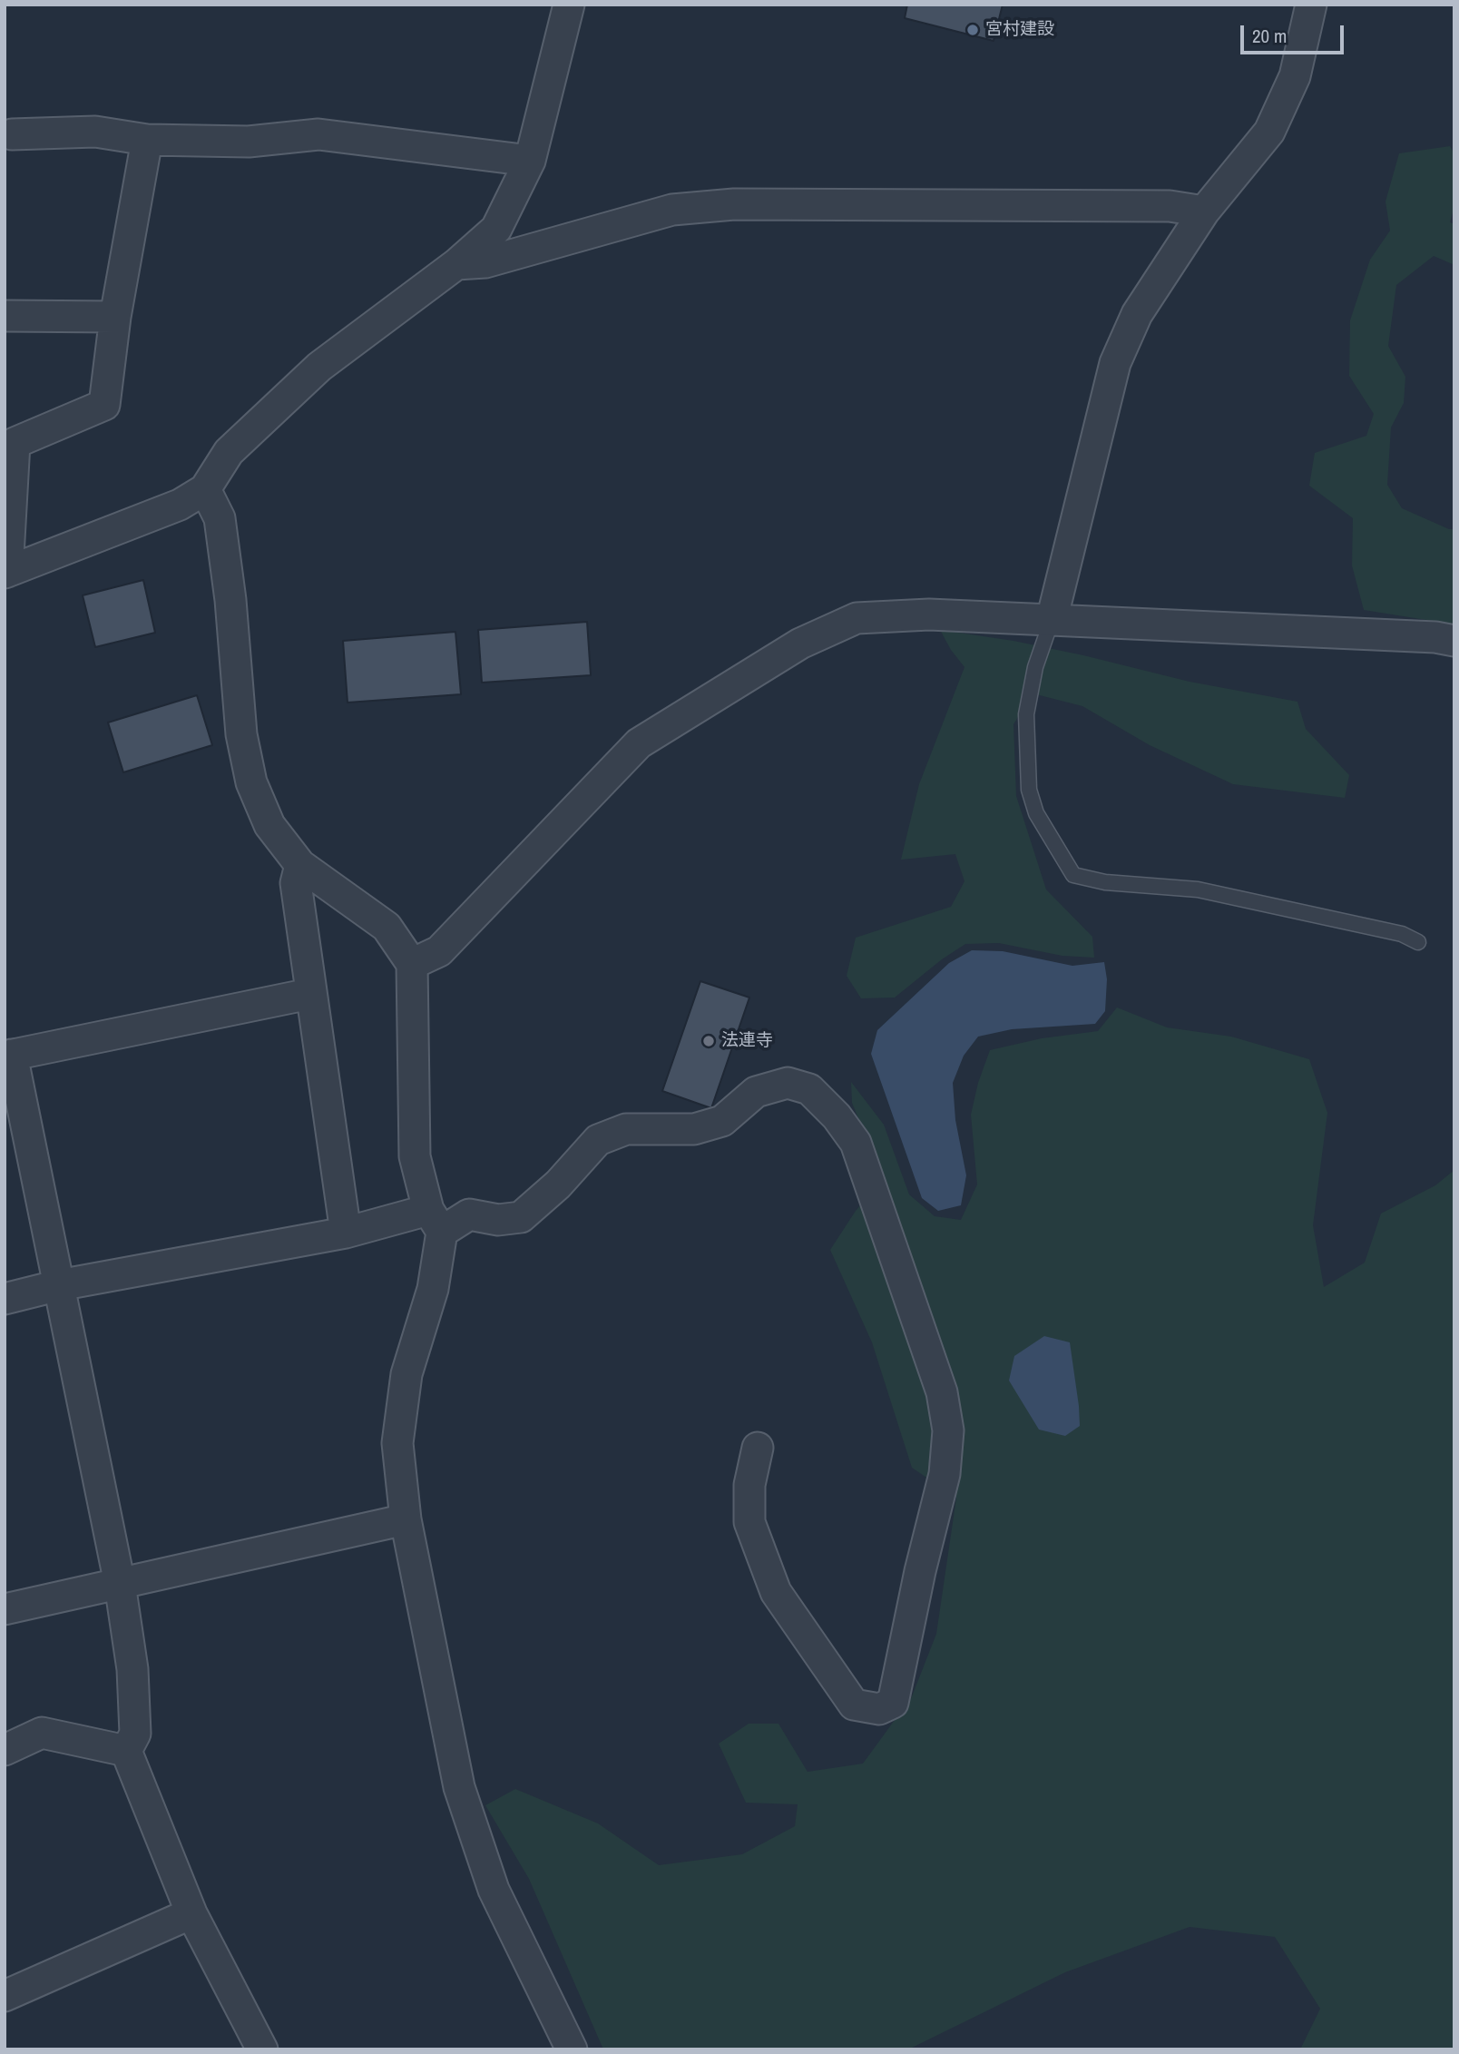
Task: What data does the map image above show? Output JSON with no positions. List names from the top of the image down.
{
  "places": ["宮村建設", "法連寺"],
  "scale_bar": "20 m"
}
